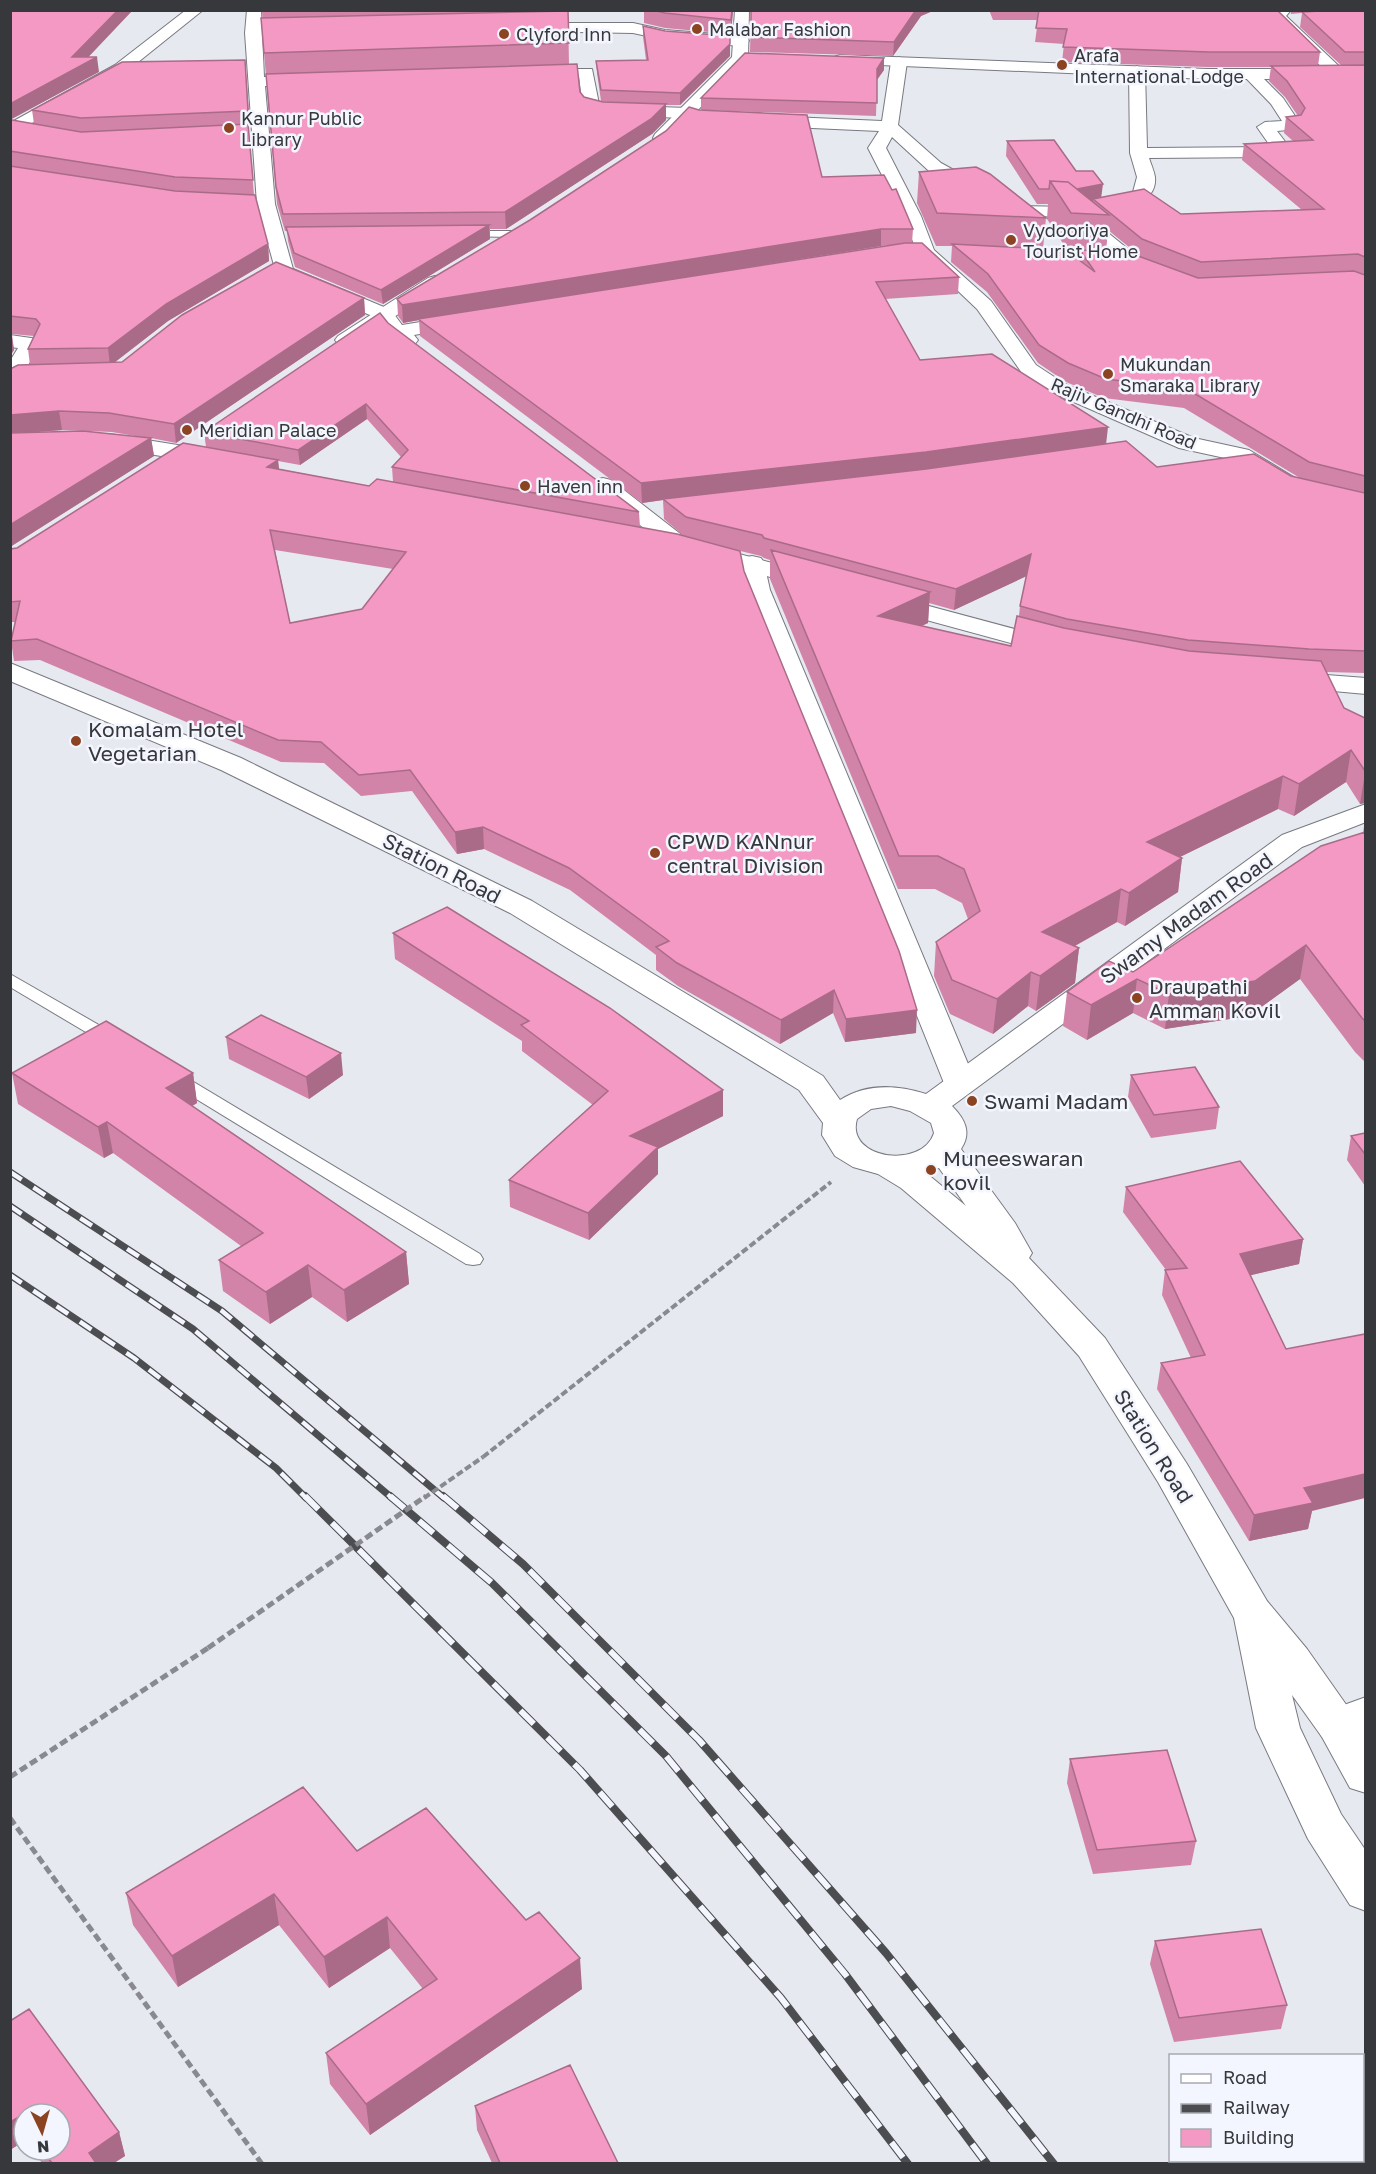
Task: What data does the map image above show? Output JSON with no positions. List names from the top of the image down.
{
  "streets": {
    "street": ["Rajiv Gandhi Road", "Station Road", "Swamy Madam Road"]
  },
  "crossings": [
    ["Station Road", "Swamy Madam Road"]
  ],
  "places": [
    "Malabar Fashion",
    "Clyford Inn",
    "Arafa International Lodge",
    "Kannur Public Library",
    "Vydooriya Tourist Home",
    "Mukundan Smaraka Library",
    "Meridian Palace",
    "Haven inn",
    "Komalam Hotel Vegetarian",
    "CPWD KANnur central Division",
    "Draupathi Amman Kovil",
    "Swami Madam",
    "Muneeswaran kovil"
  ],
  "legend": ["Road", "Railway", "Building"],
  "north": "bottom"
}
